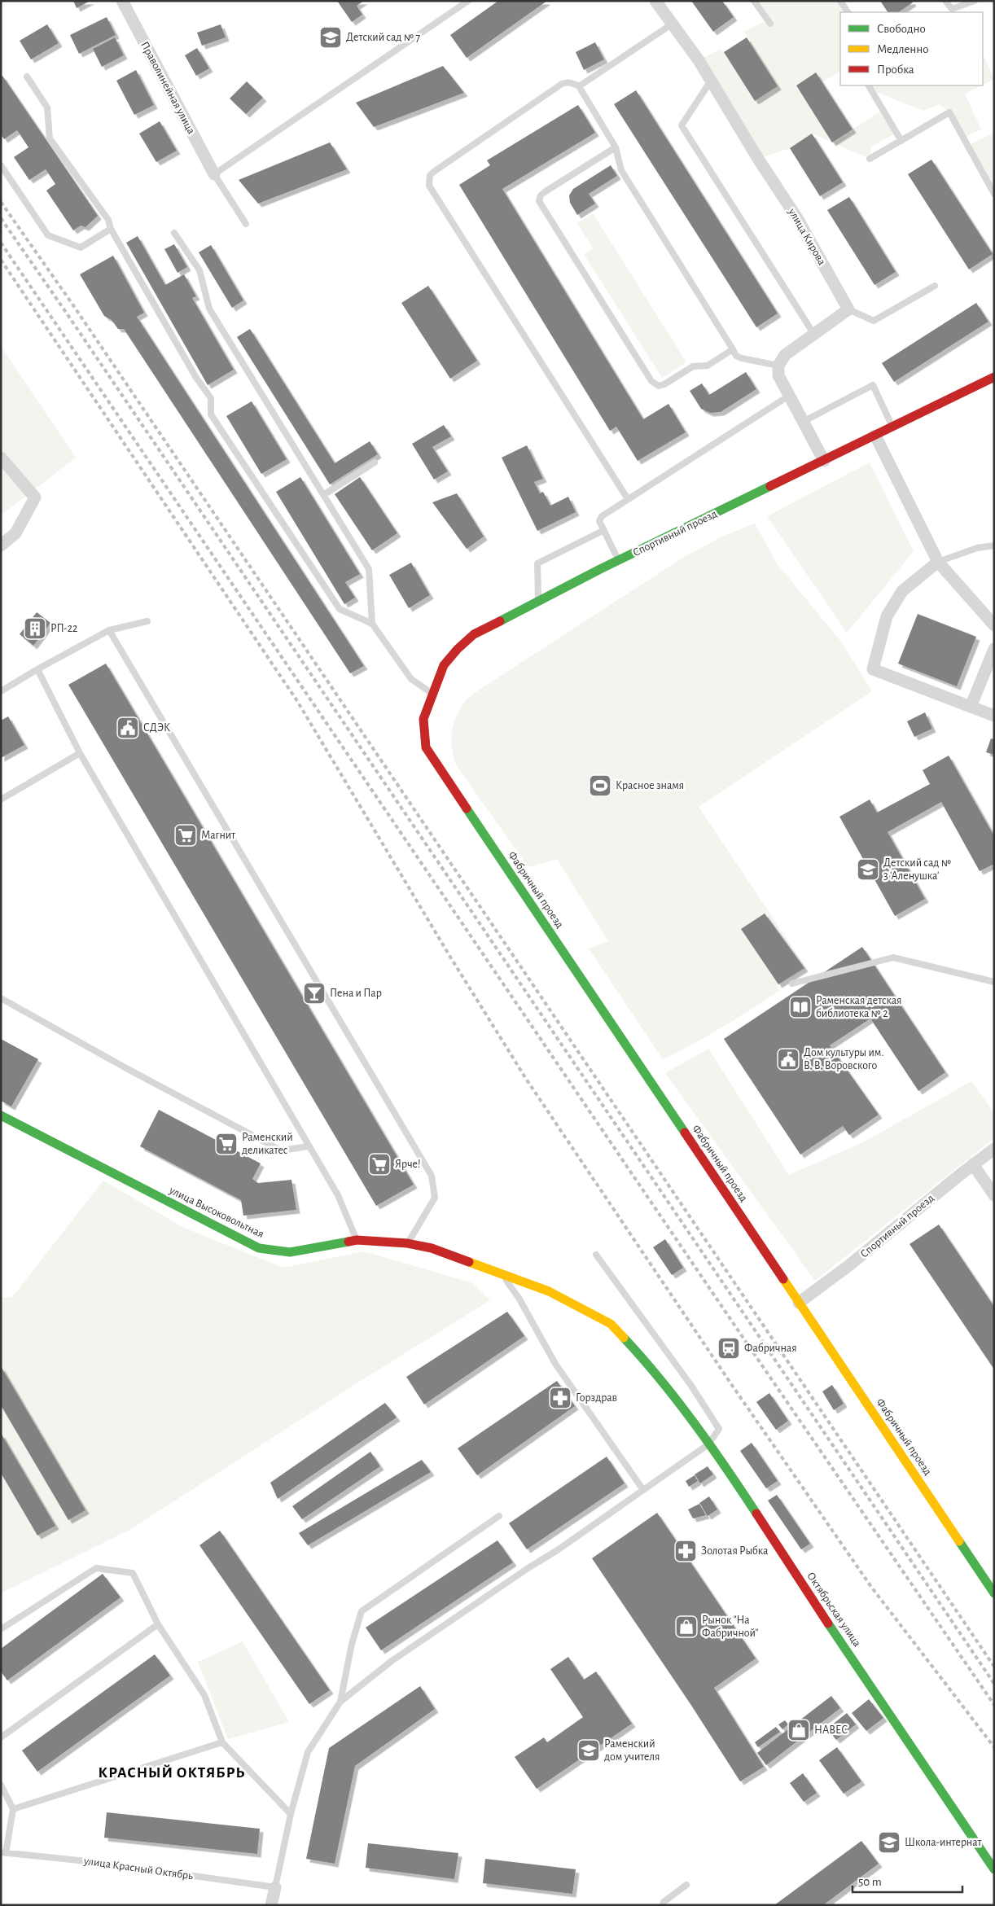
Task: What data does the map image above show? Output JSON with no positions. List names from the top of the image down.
{
  "streets": {
    "main road": [
      "Спортивный проезд",
      "Фабричный проезд",
      "улица Высоковольтная",
      "Октябрьская улица"
    ],
    "street": ["Праволинейная улица", "улица Кирова"],
    "lane": ["улица Красный Октябрь"]
  },
  "crossings": [
    ["Спортивный проезд", "Фабричный проезд"],
    ["улица Высоковольтная", "Октябрьская улица"]
  ],
  "districts": ["КРАСНЫЙ ОКТЯБРЬ"],
  "places": {
    "school or university": [
      "Детский сад № 7",
      "Детский сад № 3 'Аленушка'",
      "Раменский дом учителя",
      "Школа-интернат"
    ],
    "building": ["РП-22"],
    "public building": ["СДЭК", "Дом культуры им. В. В. Воровского"],
    "sports": ["Красное знамя"],
    "supermarket": ["Магнит", "Раменский деликатес", "Ярче!"],
    "bar": ["Пена и Пар"],
    "library": ["Раменская детская библиотека № 2"],
    "station": ["Фабричная"],
    "pharmacy": ["Горздрав", "Золотая Рыбка"],
    "shop": ["Рынок \"На Фабричной\"", "НАВЕС"]
  },
  "legend": ["Свободно", "Медленно", "Пробка"],
  "scale_bar": "50 m"
}
